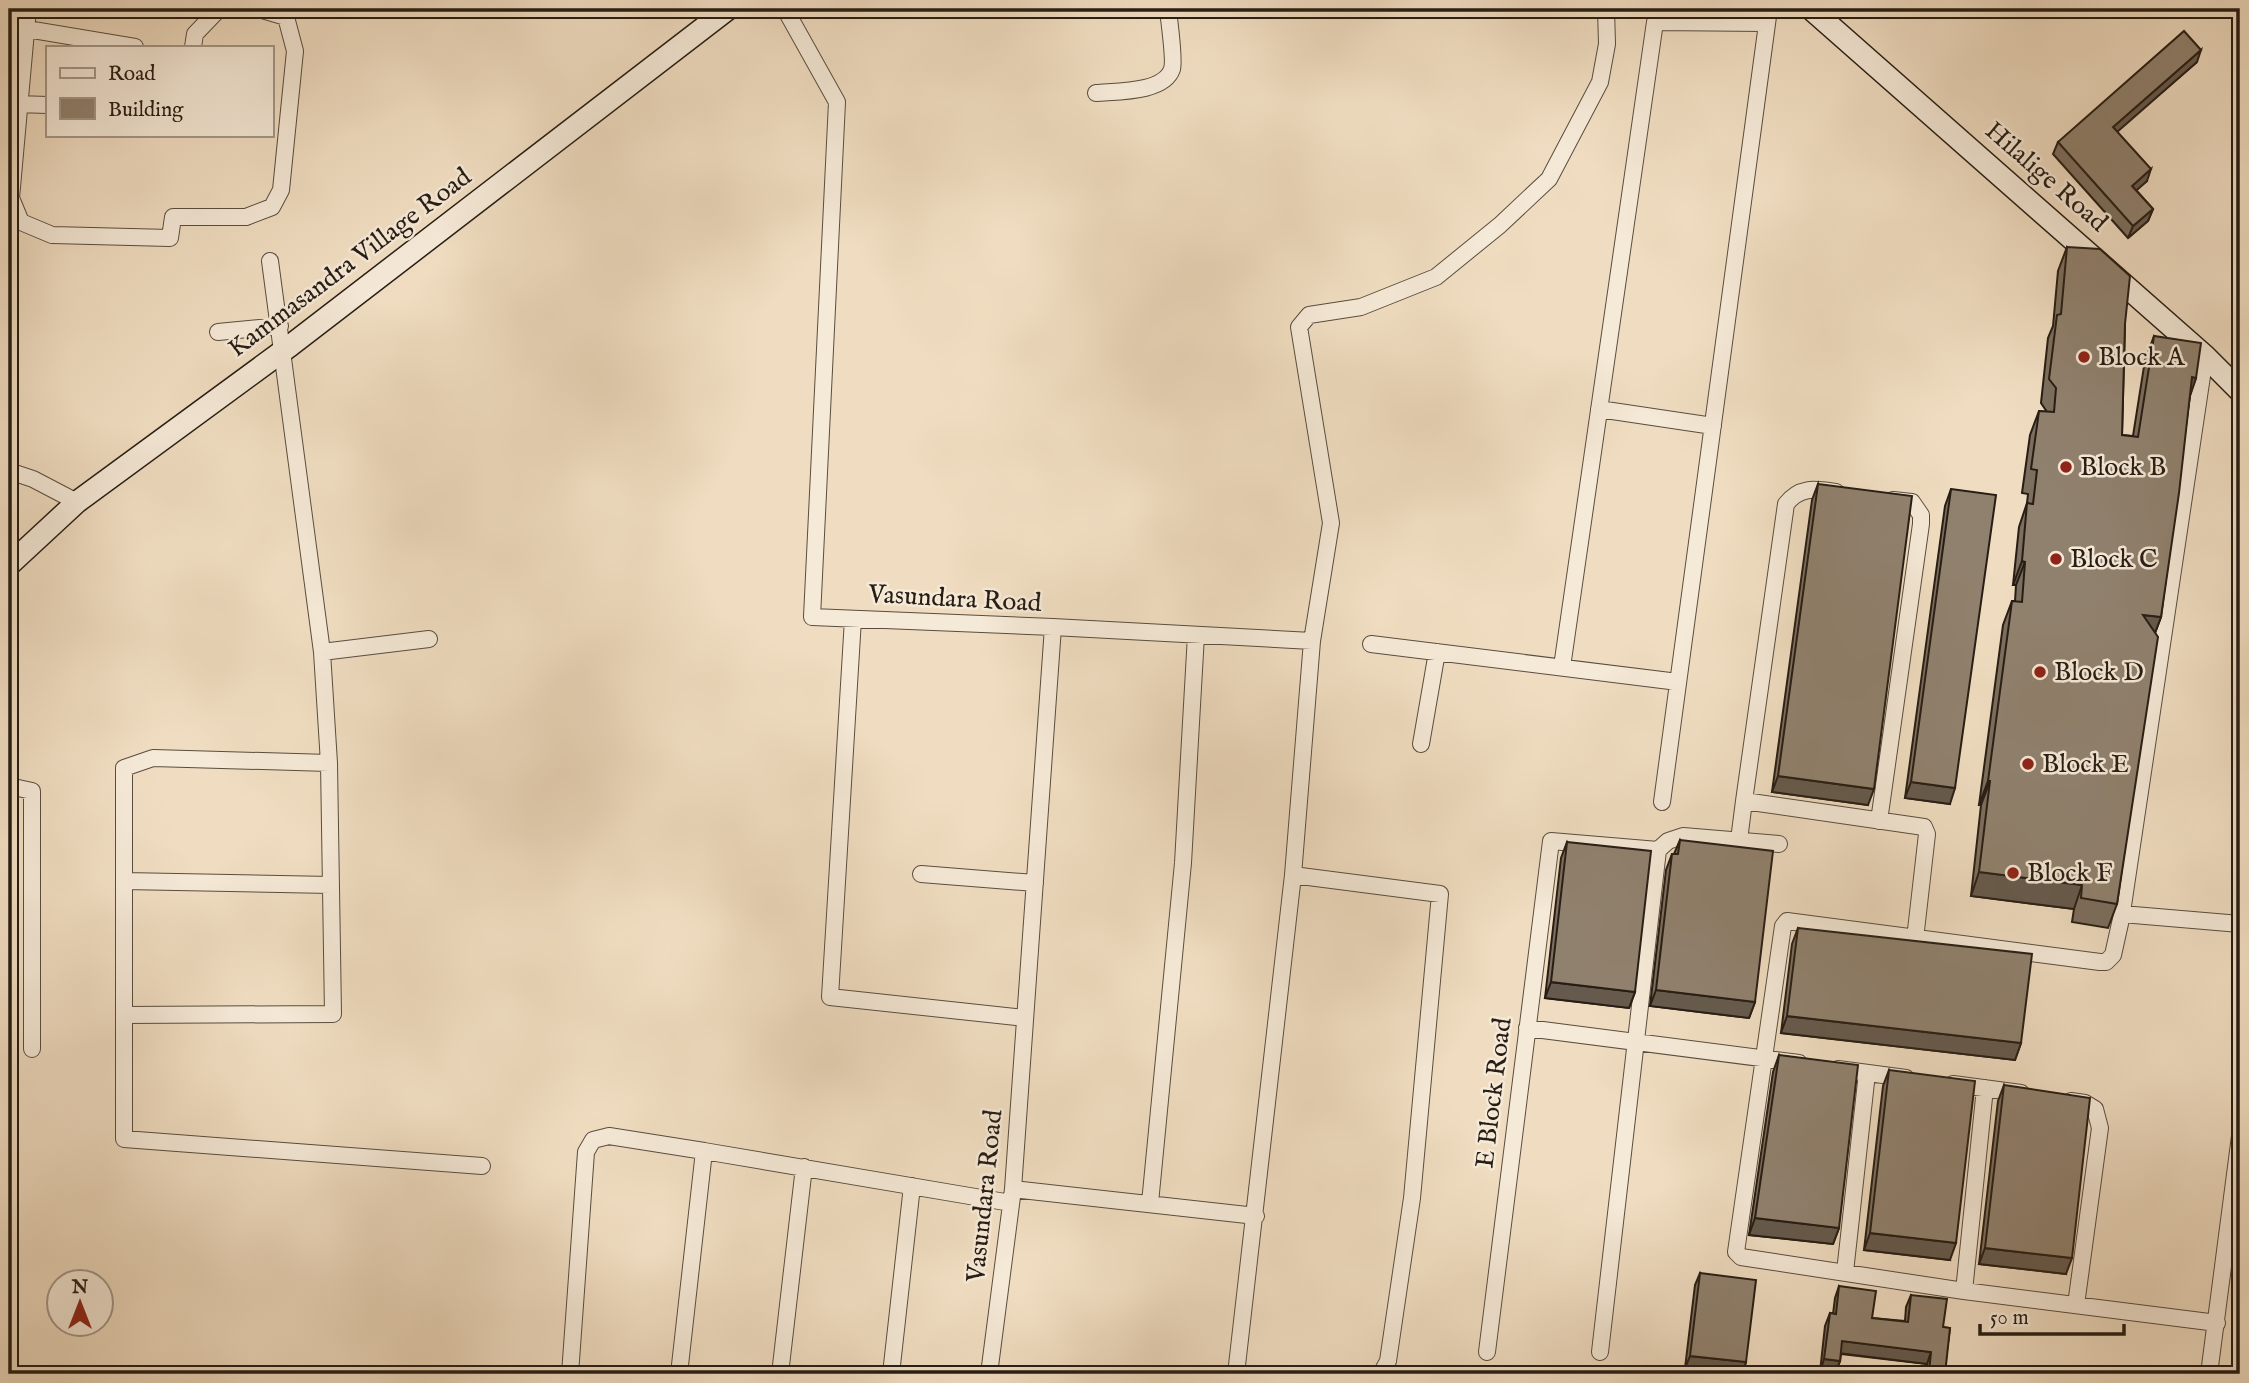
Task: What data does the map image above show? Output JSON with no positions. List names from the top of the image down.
{
  "streets": {
    "street": [
      "Hilalige Road",
      "Kammasandra Village Road",
      "Vasundara Road",
      "E Block Road"
    ]
  },
  "places": [
    "Block A",
    "Block B",
    "Block C",
    "Block D",
    "Block E",
    "Block F"
  ],
  "legend": ["Road", "Building"],
  "scale_bar": "50 m",
  "north": "top"
}
